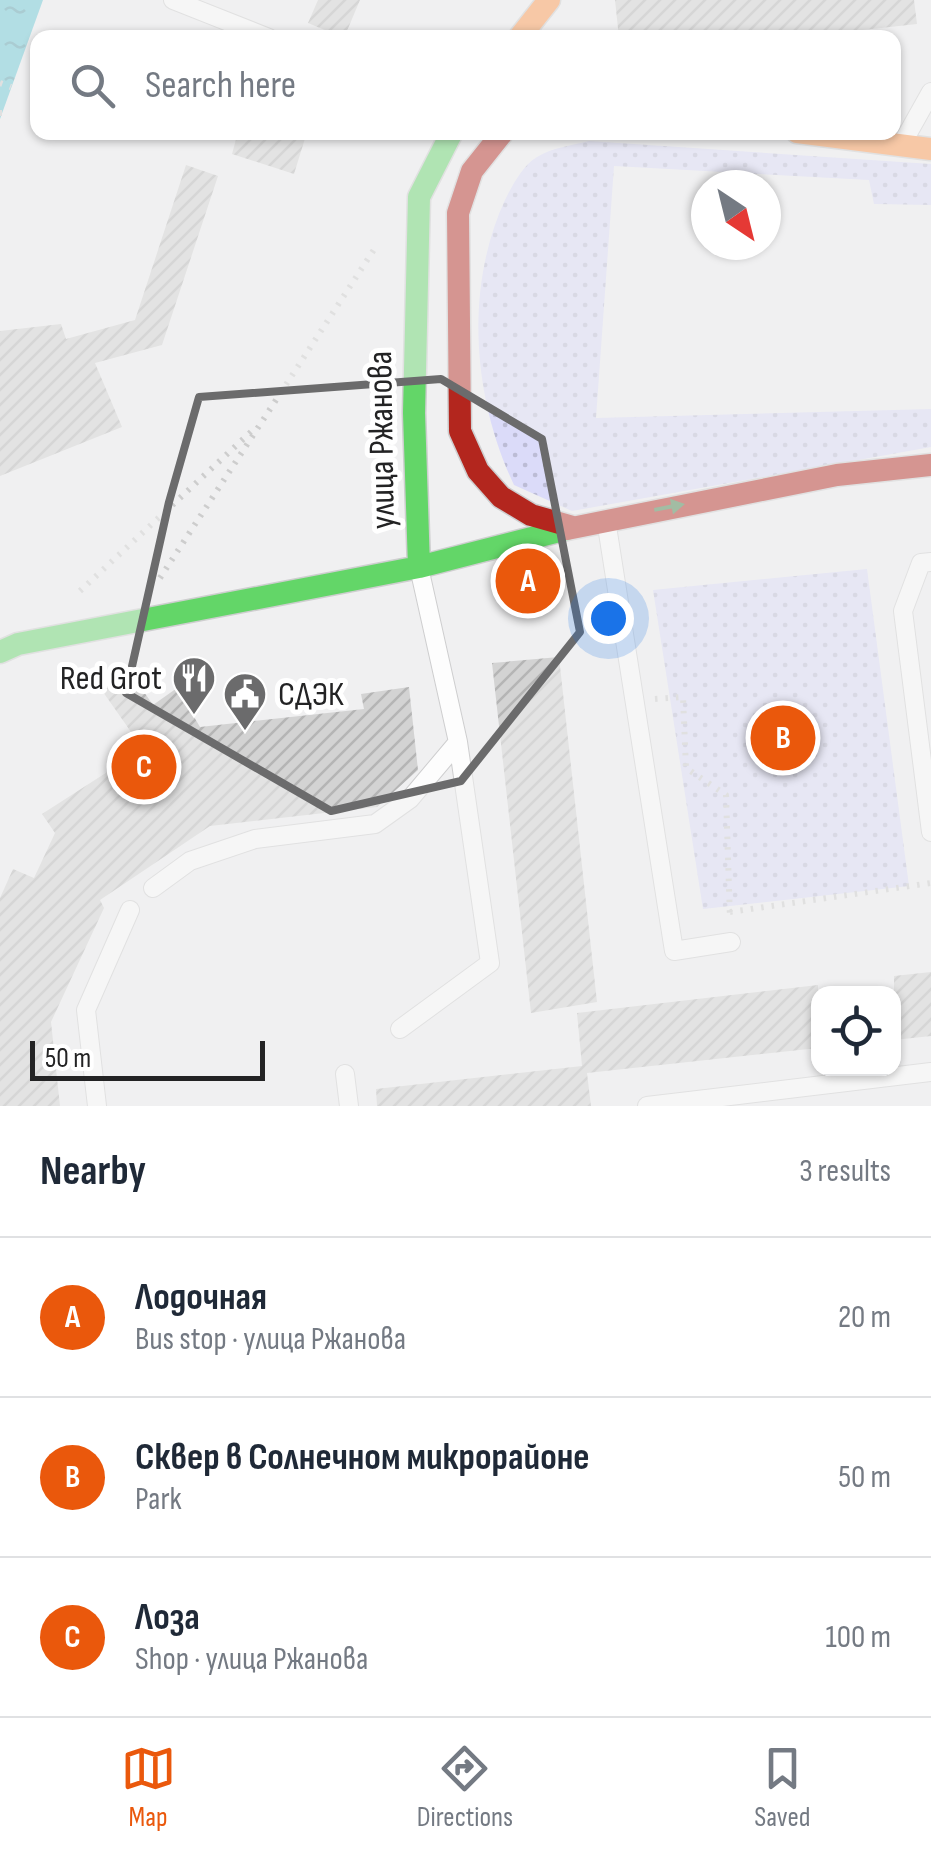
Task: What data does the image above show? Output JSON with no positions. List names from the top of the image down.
{
  "streets": {
    "street": ["улица Ржанова"]
  },
  "places": {
    "restaurant": ["Red Grot"],
    "public building": ["СДЭК"]
  },
  "scale_bar": "50 m",
  "north": "bottom right",
  "page": {
    "search": "Search here",
    "pins": ["A", "B", "C"],
    "scale": "50 m",
    "heading": ["Nearby", "3 results"],
    "list": [
      {
        "mark": "A",
        "name": "Лодочная",
        "note": "Bus stop · улица Ржанова",
        "value": "20 m"
      },
      {
        "mark": "B",
        "name": "Сквер в Солнечном микрорайоне",
        "note": "Park",
        "value": "50 m"
      },
      {
        "mark": "C",
        "name": "Лоза",
        "note": "Shop · улица Ржанова",
        "value": "100 m"
      }
    ],
    "nav": ["Map", "Directions", "Saved"]
  }
}
